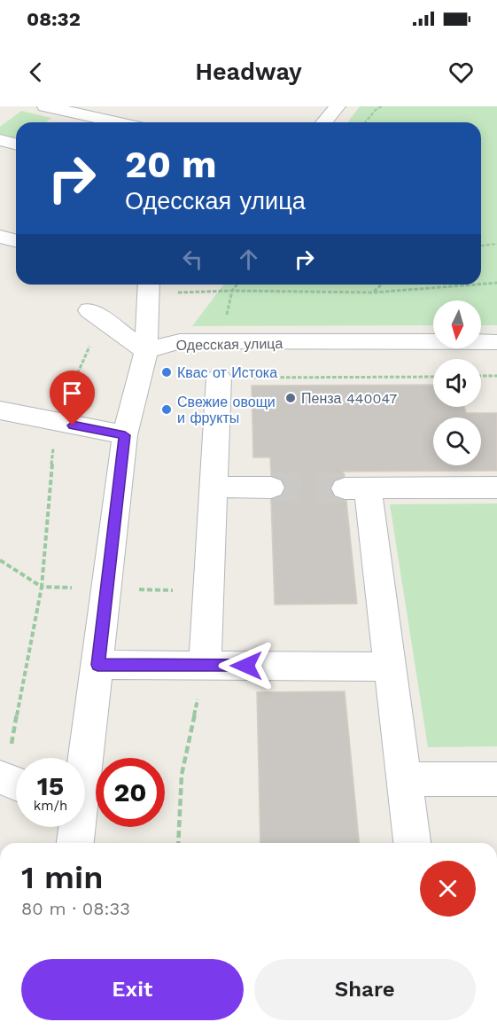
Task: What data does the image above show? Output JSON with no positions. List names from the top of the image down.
{
  "streets": {
    "street": ["Одесская улица"]
  },
  "places": ["Квас от Истока", "Пенза 440047", "Свежие овощи и фрукты"],
  "north": "bottom",
  "page": {
    "status": "08:32",
    "header": "Headway",
    "turn": ["20 m", "Одесская улица"],
    "speed": "15 km/h",
    "limit": "20",
    "heading": ["1 min", "80 m · 08:33"],
    "buttons": ["Exit", "Share"]
  }
}
